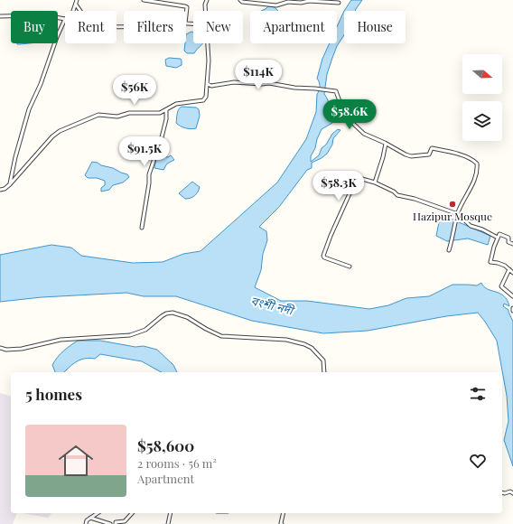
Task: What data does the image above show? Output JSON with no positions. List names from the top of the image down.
{
  "water": ["বংশী নদী"],
  "places": ["Hazipur Mosque"],
  "north": "right",
  "page": {
    "chip": [
      "Buy",
      "Rent",
      "Filters",
      "New",
      "Apartment",
      "House"
    ],
    "price": [
      "$114K",
      "$56K",
      "$58.6K",
      "$91.5K",
      "$58.3K"
    ],
    "heading": "5 homes",
    "list": [
      {
        "name": "$58,600",
        "note": "2 rooms · 56 m² · Apartment"
      }
    ]
  }
}
